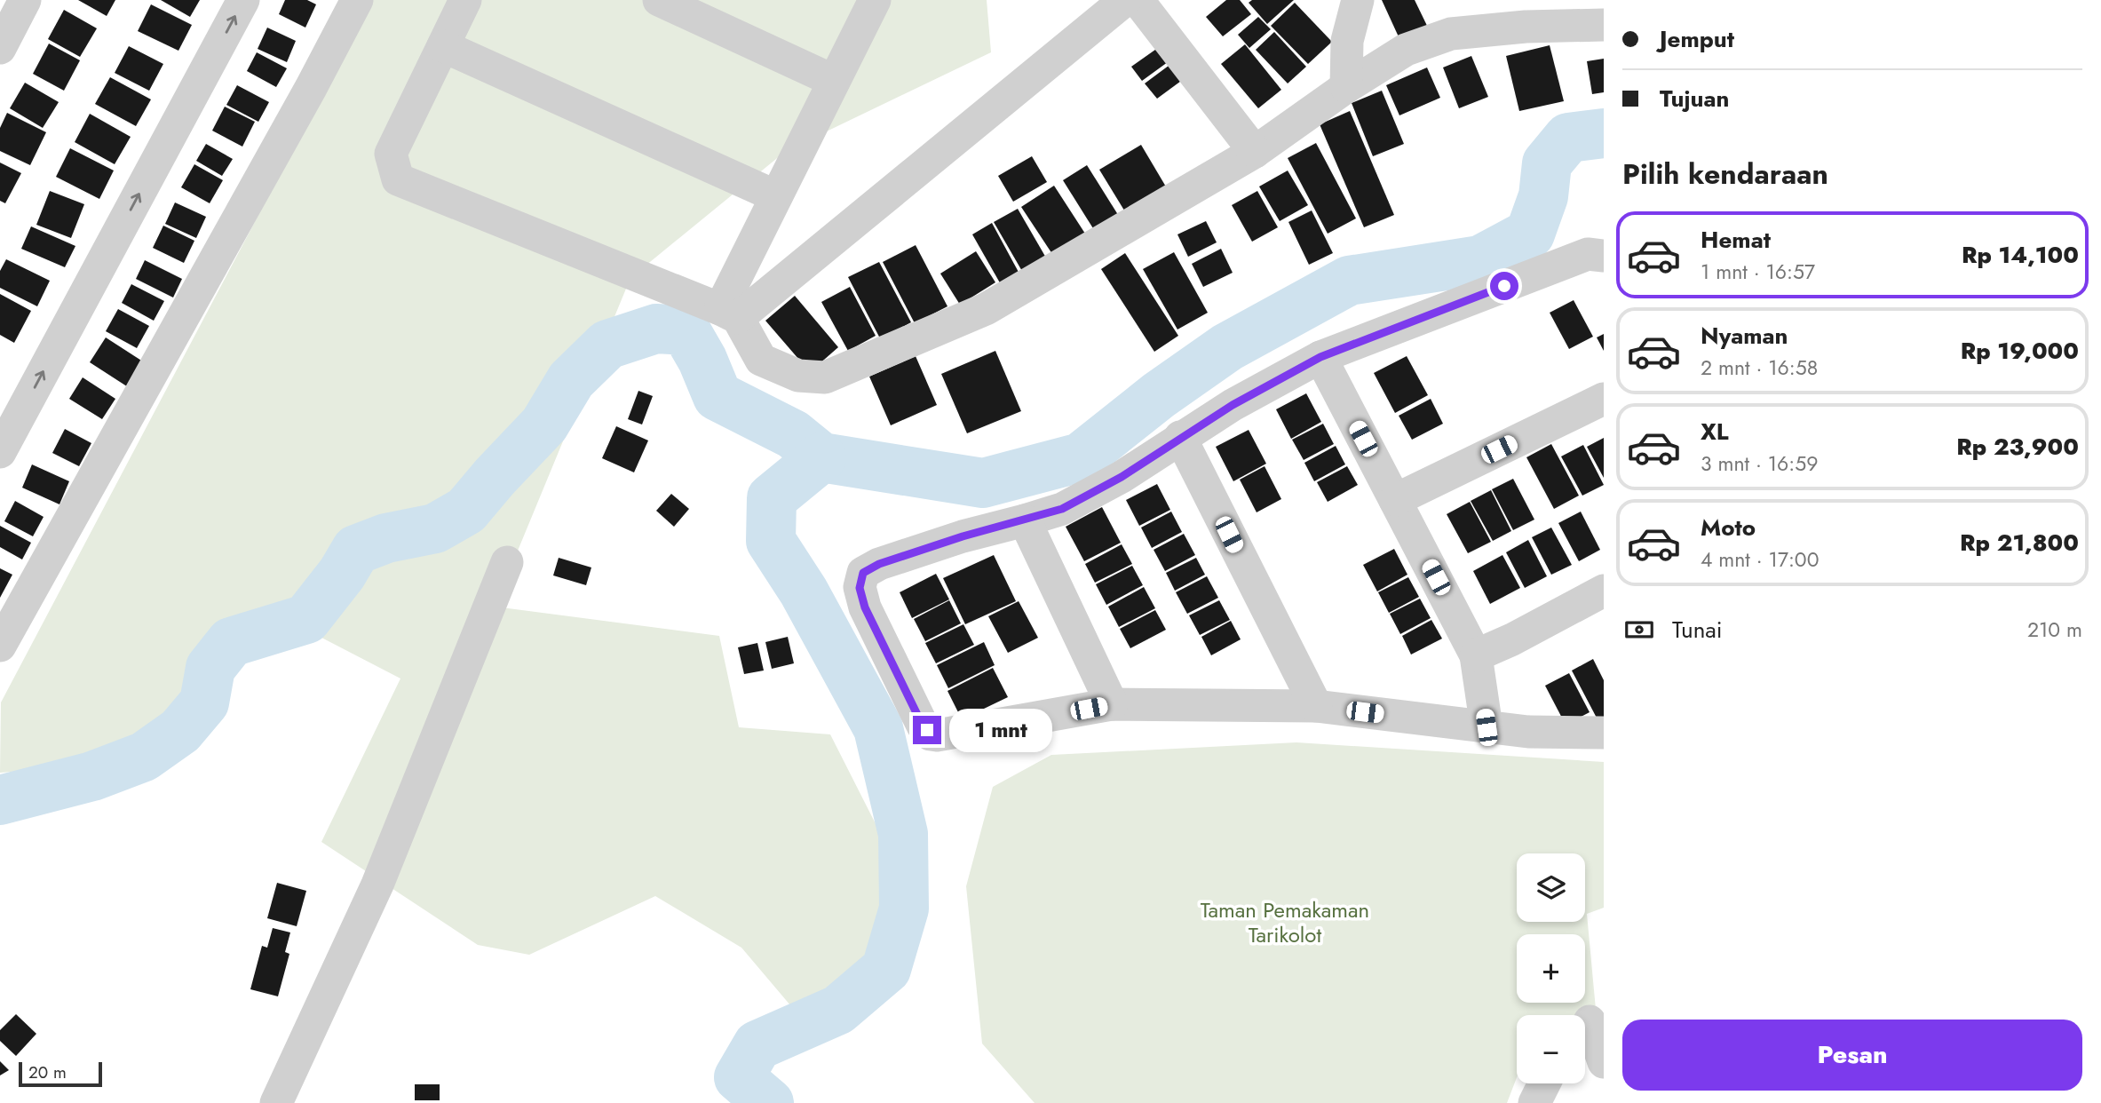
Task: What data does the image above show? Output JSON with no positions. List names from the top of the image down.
{
  "parks": ["Taman Pemakaman Tarikolot"],
  "scale_bar": "20 m",
  "page": {
    "banner": ["Jemput", "Tujuan"],
    "heading": "Pilih kendaraan",
    "list": [
      {
        "name": "Hemat",
        "note": "1 mnt · 16:57",
        "value": "Rp 14,100"
      },
      {
        "name": "Nyaman",
        "note": "2 mnt · 16:58",
        "value": "Rp 19,000"
      },
      {
        "name": "XL",
        "note": "3 mnt · 16:59",
        "value": "Rp 23,900"
      },
      {
        "name": "Moto",
        "note": "4 mnt · 17:00",
        "value": "Rp 21,800"
      }
    ],
    "pay": ["Tunai", "210 m"],
    "bubble": "1 mnt",
    "map_buttons": ["+", "−"],
    "buttons": "Pesan",
    "scale": "20 m"
  }
}
